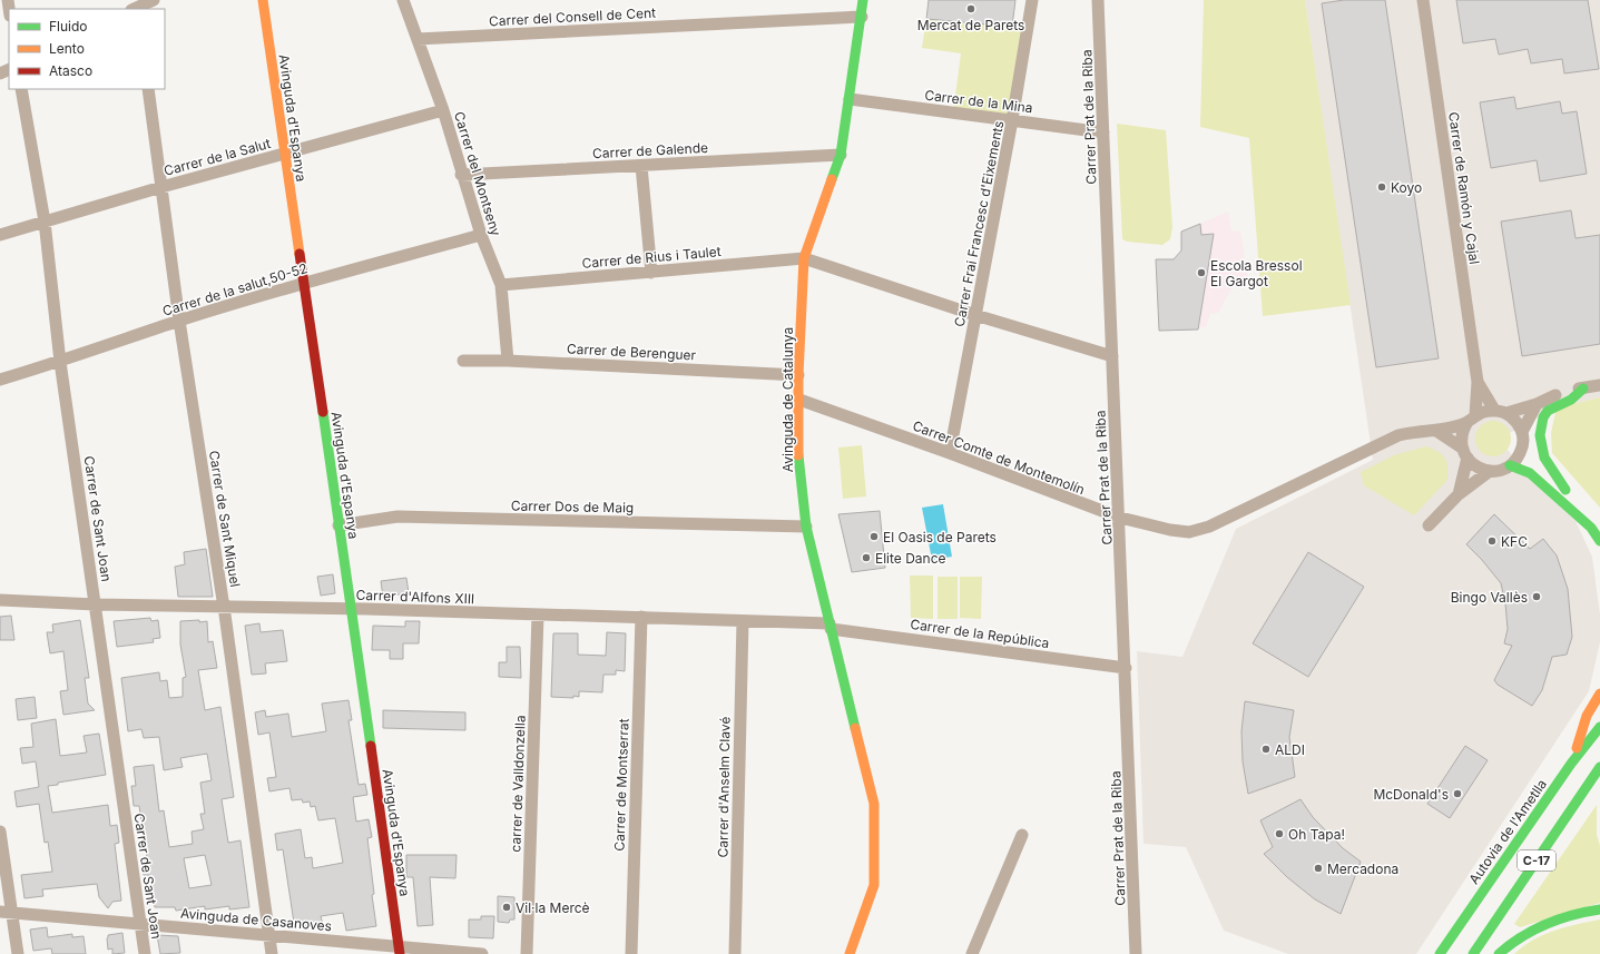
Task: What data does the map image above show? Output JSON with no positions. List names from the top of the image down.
{
  "streets": {
    "main road": [
      "Avinguda d'Espanya",
      "Avinguda de Catalunya",
      "Autovia de l'Ametlla",
      "C-17"
    ],
    "street": [
      "Carrer del Consell de Cent",
      "Carrer de la Mina",
      "Carrer Prat de la Riba",
      "Carrer de Galende",
      "Carrer de la Salut",
      "Carrer del Montseny",
      "Carrer de Ramón y Cajal",
      "Carrer Frai Francesc d'Eixements",
      "Carrer de Rius i Taulet",
      "Carrer de la salut,50-52",
      "Carrer de Berenguer",
      "Carrer Comte de Montemolín",
      "Carrer Dos de Maig",
      "Carrer de Sant Joan",
      "Carrer de Sant Miquel",
      "Carrer d'Alfons XIII",
      "Carrer de la República",
      "carrer de Valldonzella",
      "Carrer de Montserrat",
      "Carrer d'Anselm Clavé",
      "Avinguda de Casanoves"
    ]
  },
  "crossings": [
    ["Carrer del Consell de Cent", "Carrer del Montseny"],
    ["Carrer del Consell de Cent", "Avinguda de Catalunya"],
    ["Carrer de la Mina", "Carrer Prat de la Riba"],
    ["Carrer de la Mina", "Carrer Frai Francesc d'Eixements"],
    ["Carrer de la Mina", "Avinguda de Catalunya"],
    ["Carrer Prat de la Riba", "Carrer Comte de Montemolín"],
    ["Carrer Prat de la Riba", "Carrer de la República"],
    ["Avinguda d'Espanya", "Carrer de la Salut"],
    ["Avinguda d'Espanya", "Carrer de la salut,50-52"],
    ["Avinguda d'Espanya", "Carrer Dos de Maig"],
    ["Avinguda d'Espanya", "Carrer d'Alfons XIII"],
    ["Avinguda d'Espanya", "Avinguda de Casanoves"],
    ["Carrer de Galende", "Carrer del Montseny"],
    ["Carrer de Galende", "Avinguda de Catalunya"],
    ["Carrer de la Salut", "Carrer del Montseny"],
    ["Carrer de la Salut", "Carrer de Sant Joan"],
    ["Carrer de la Salut", "Carrer de Sant Miquel"],
    ["Carrer del Montseny", "Carrer de Rius i Taulet"],
    ["Carrer del Montseny", "Carrer de la salut,50-52"],
    ["Carrer del Montseny", "Carrer de Berenguer"],
    ["Carrer de Ramón y Cajal", "Carrer Comte de Montemolín"],
    ["Carrer Frai Francesc d'Eixements", "Carrer Comte de Montemolín"],
    ["Carrer de Rius i Taulet", "Avinguda de Catalunya"],
    ["Carrer de la salut,50-52", "Carrer de Sant Joan"],
    ["Carrer de la salut,50-52", "Carrer de Sant Miquel"],
    ["Carrer de Berenguer", "Avinguda de Catalunya"],
    ["Avinguda de Catalunya", "Carrer Comte de Montemolín"],
    ["Avinguda de Catalunya", "Carrer Dos de Maig"],
    ["Avinguda de Catalunya", "Carrer d'Alfons XIII"],
    ["Avinguda de Catalunya", "Carrer de la República"],
    ["Carrer de Sant Joan", "Carrer d'Alfons XIII"],
    ["Carrer de Sant Joan", "Avinguda de Casanoves"],
    ["Carrer de Sant Miquel", "Carrer d'Alfons XIII"],
    ["Carrer de Sant Miquel", "Avinguda de Casanoves"],
    ["Carrer d'Alfons XIII", "Carrer de la República"],
    ["Carrer d'Alfons XIII", "carrer de Valldonzella"],
    ["Carrer d'Alfons XIII", "Carrer de Montserrat"],
    ["Carrer d'Alfons XIII", "Carrer d'Anselm Clavé"]
  ],
  "places": [
    "Mercat de Parets",
    "Koyo",
    "Escola Bressol El Gargot",
    "El Oasis de Parets",
    "KFC",
    "Elite Dance",
    "Bingo Vallès",
    "ALDI",
    "McDonald's",
    "Oh Tapa!",
    "Mercadona",
    "Vil·la Mercè"
  ],
  "legend": ["Fluido", "Lento", "Atasco"]
}
